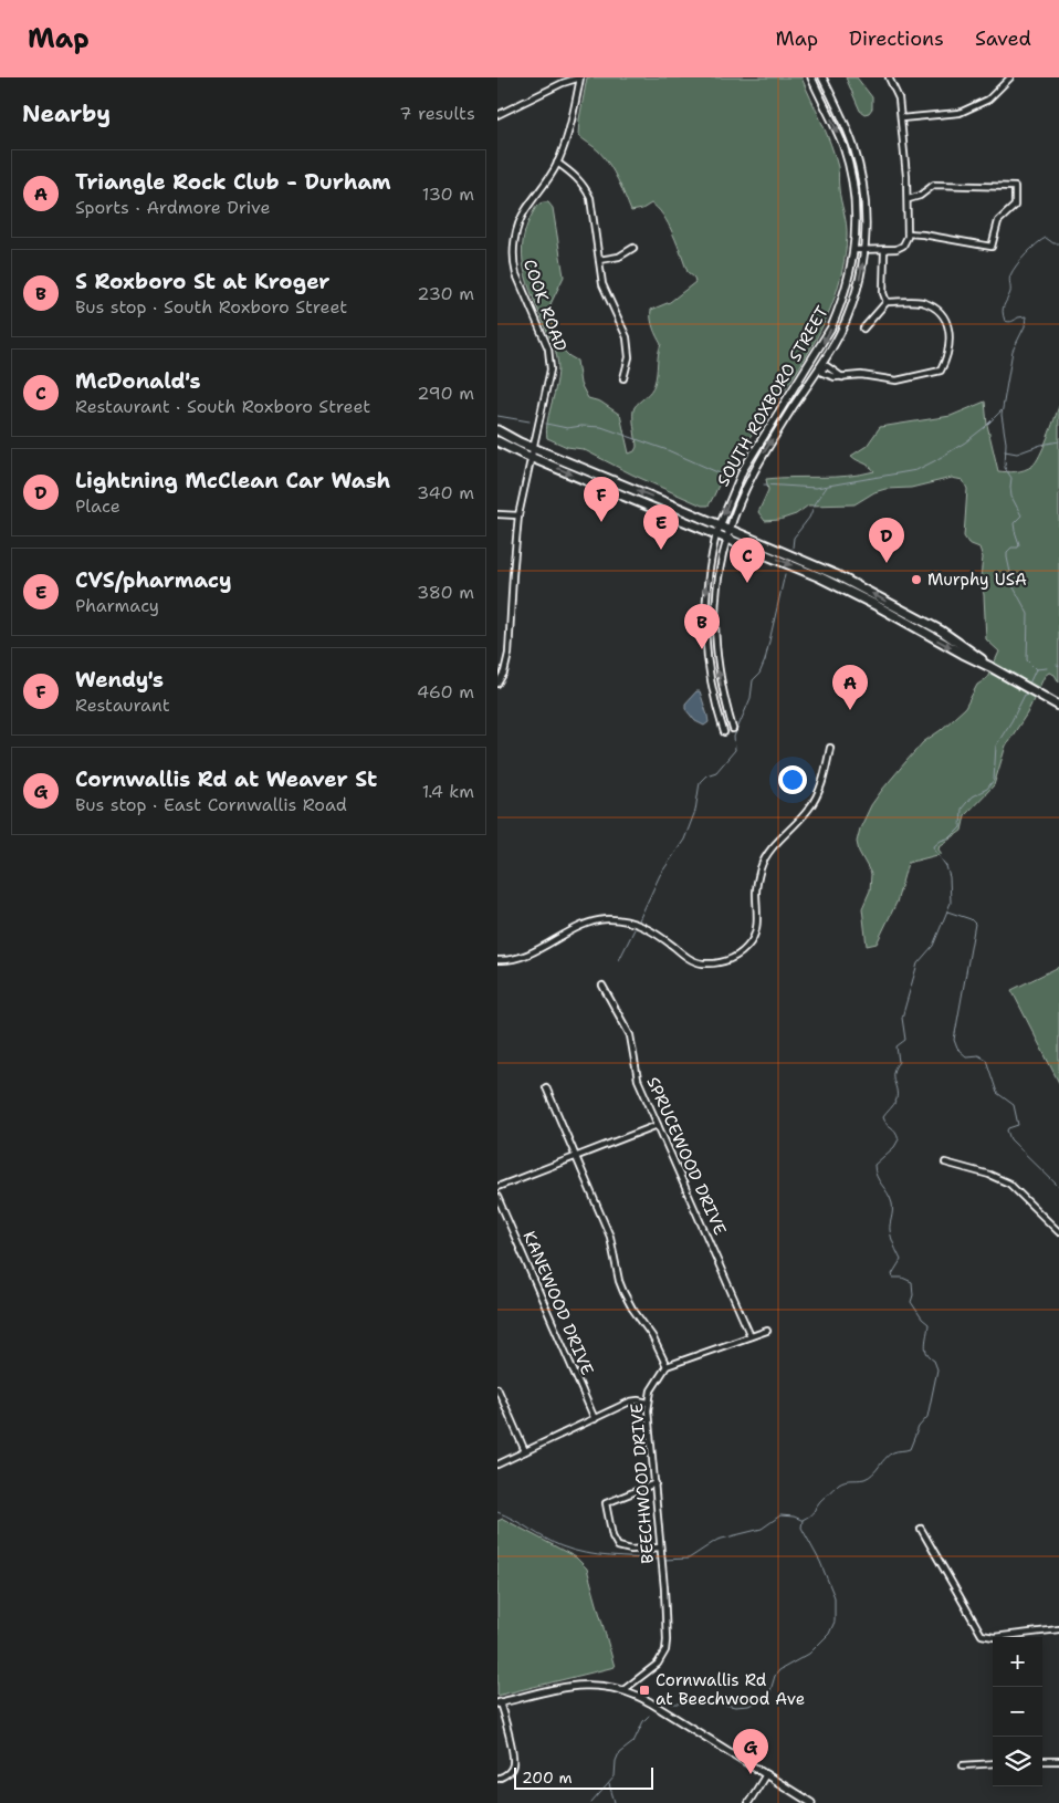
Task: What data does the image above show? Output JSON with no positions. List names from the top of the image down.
{
  "streets": {
    "street": [
      "COOK ROAD",
      "SOUTH ROXBORO STREET",
      "SPRUCEWOOD DRIVE",
      "KANEWOOD DRIVE",
      "BEECHWOOD DRIVE"
    ]
  },
  "places": {
    "other": ["Murphy USA"],
    "transit": ["Cornwallis Rd at Beechwood Ave"]
  },
  "scale_bar": "200 m",
  "page": {
    "header": "Map",
    "nav": ["Map", "Directions", "Saved"],
    "heading": ["Nearby", "7 results"],
    "list": [
      {
        "mark": "A",
        "name": "Triangle Rock Club - Durham",
        "note": "Sports · Ardmore Drive",
        "value": "130 m"
      },
      {
        "mark": "B",
        "name": "S Roxboro St at Kroger",
        "note": "Bus stop · South Roxboro Street",
        "value": "230 m"
      },
      {
        "mark": "C",
        "name": "McDonald's",
        "note": "Restaurant · South Roxboro Street",
        "value": "290 m"
      },
      {
        "mark": "D",
        "name": "Lightning McClean Car Wash",
        "note": "Place",
        "value": "340 m"
      },
      {
        "mark": "E",
        "name": "CVS/pharmacy",
        "note": "Pharmacy",
        "value": "380 m"
      },
      {
        "mark": "F",
        "name": "Wendy's",
        "note": "Restaurant",
        "value": "460 m"
      },
      {
        "mark": "G",
        "name": "Cornwallis Rd at Weaver St",
        "note": "Bus stop · East Cornwallis Road",
        "value": "1.4 km"
      }
    ],
    "pins": [
      "F",
      "E",
      "D",
      "C",
      "B",
      "A",
      "G"
    ],
    "map_buttons": ["+", "−"],
    "scale": "200 m"
  }
}
